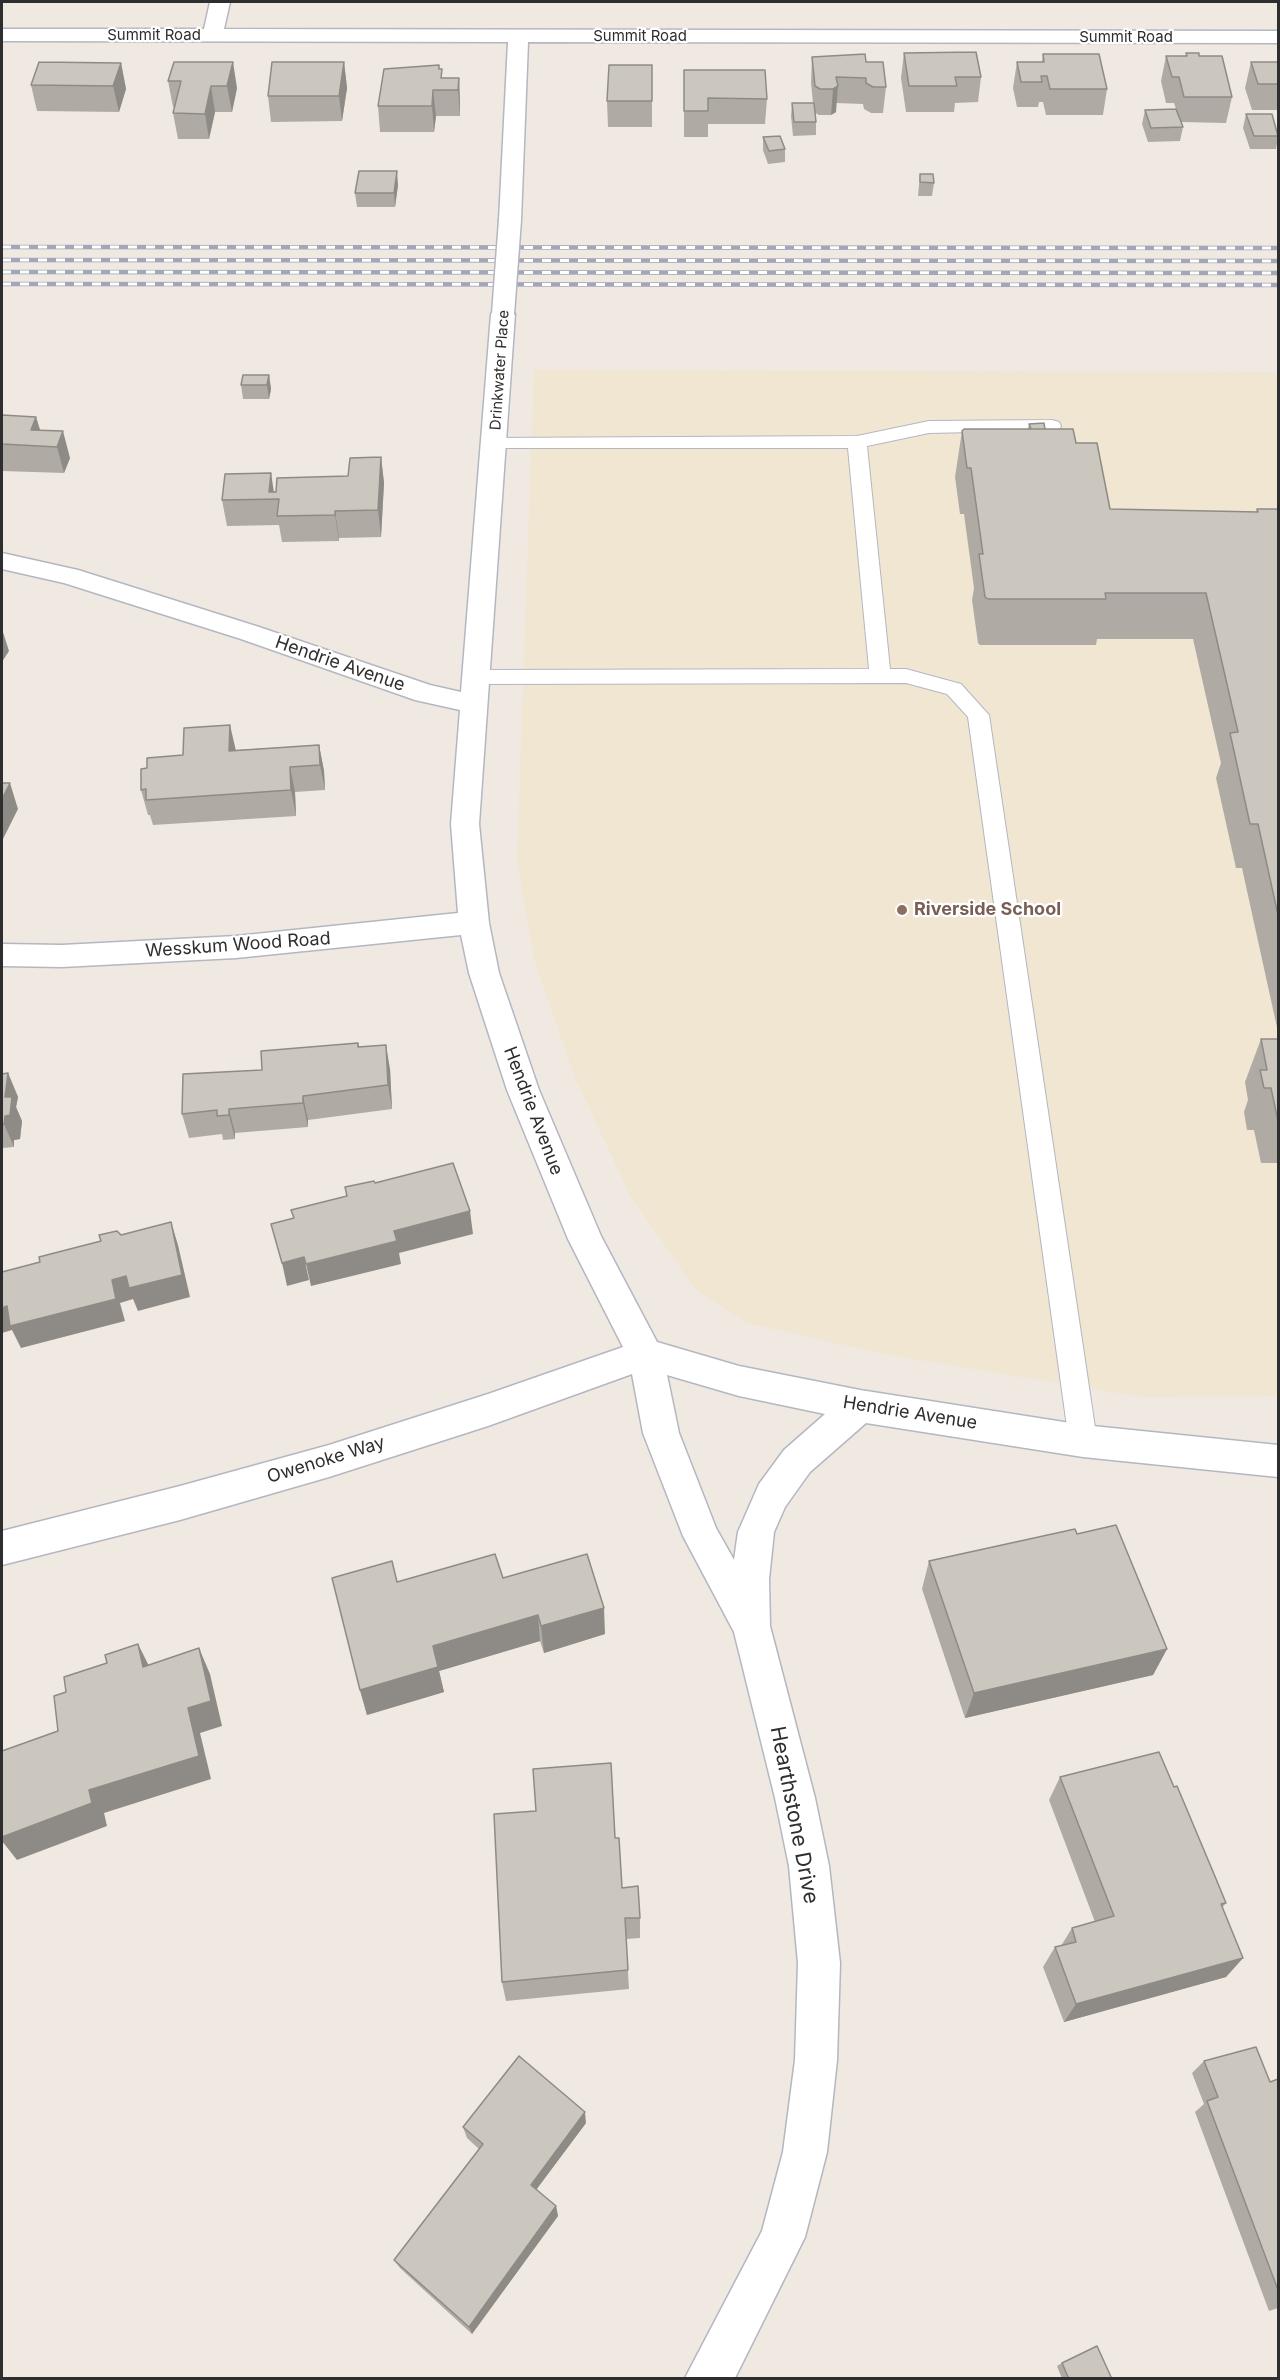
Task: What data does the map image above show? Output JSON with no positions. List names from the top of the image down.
{
  "streets": {
    "street": [
      "Summit Road",
      "Drinkwater Place",
      "Hendrie Avenue",
      "Wesskum Wood Road",
      "Owenoke Way",
      "Hearthstone Drive"
    ]
  },
  "crossings": [
    ["Summit Road", "Drinkwater Place"],
    ["Drinkwater Place", "Hendrie Avenue"],
    ["Hendrie Avenue", "Wesskum Wood Road"],
    ["Hendrie Avenue", "Owenoke Way"],
    ["Hendrie Avenue", "Hearthstone Drive"],
    ["Owenoke Way", "Hearthstone Drive"]
  ],
  "places": ["Riverside School"]
}
